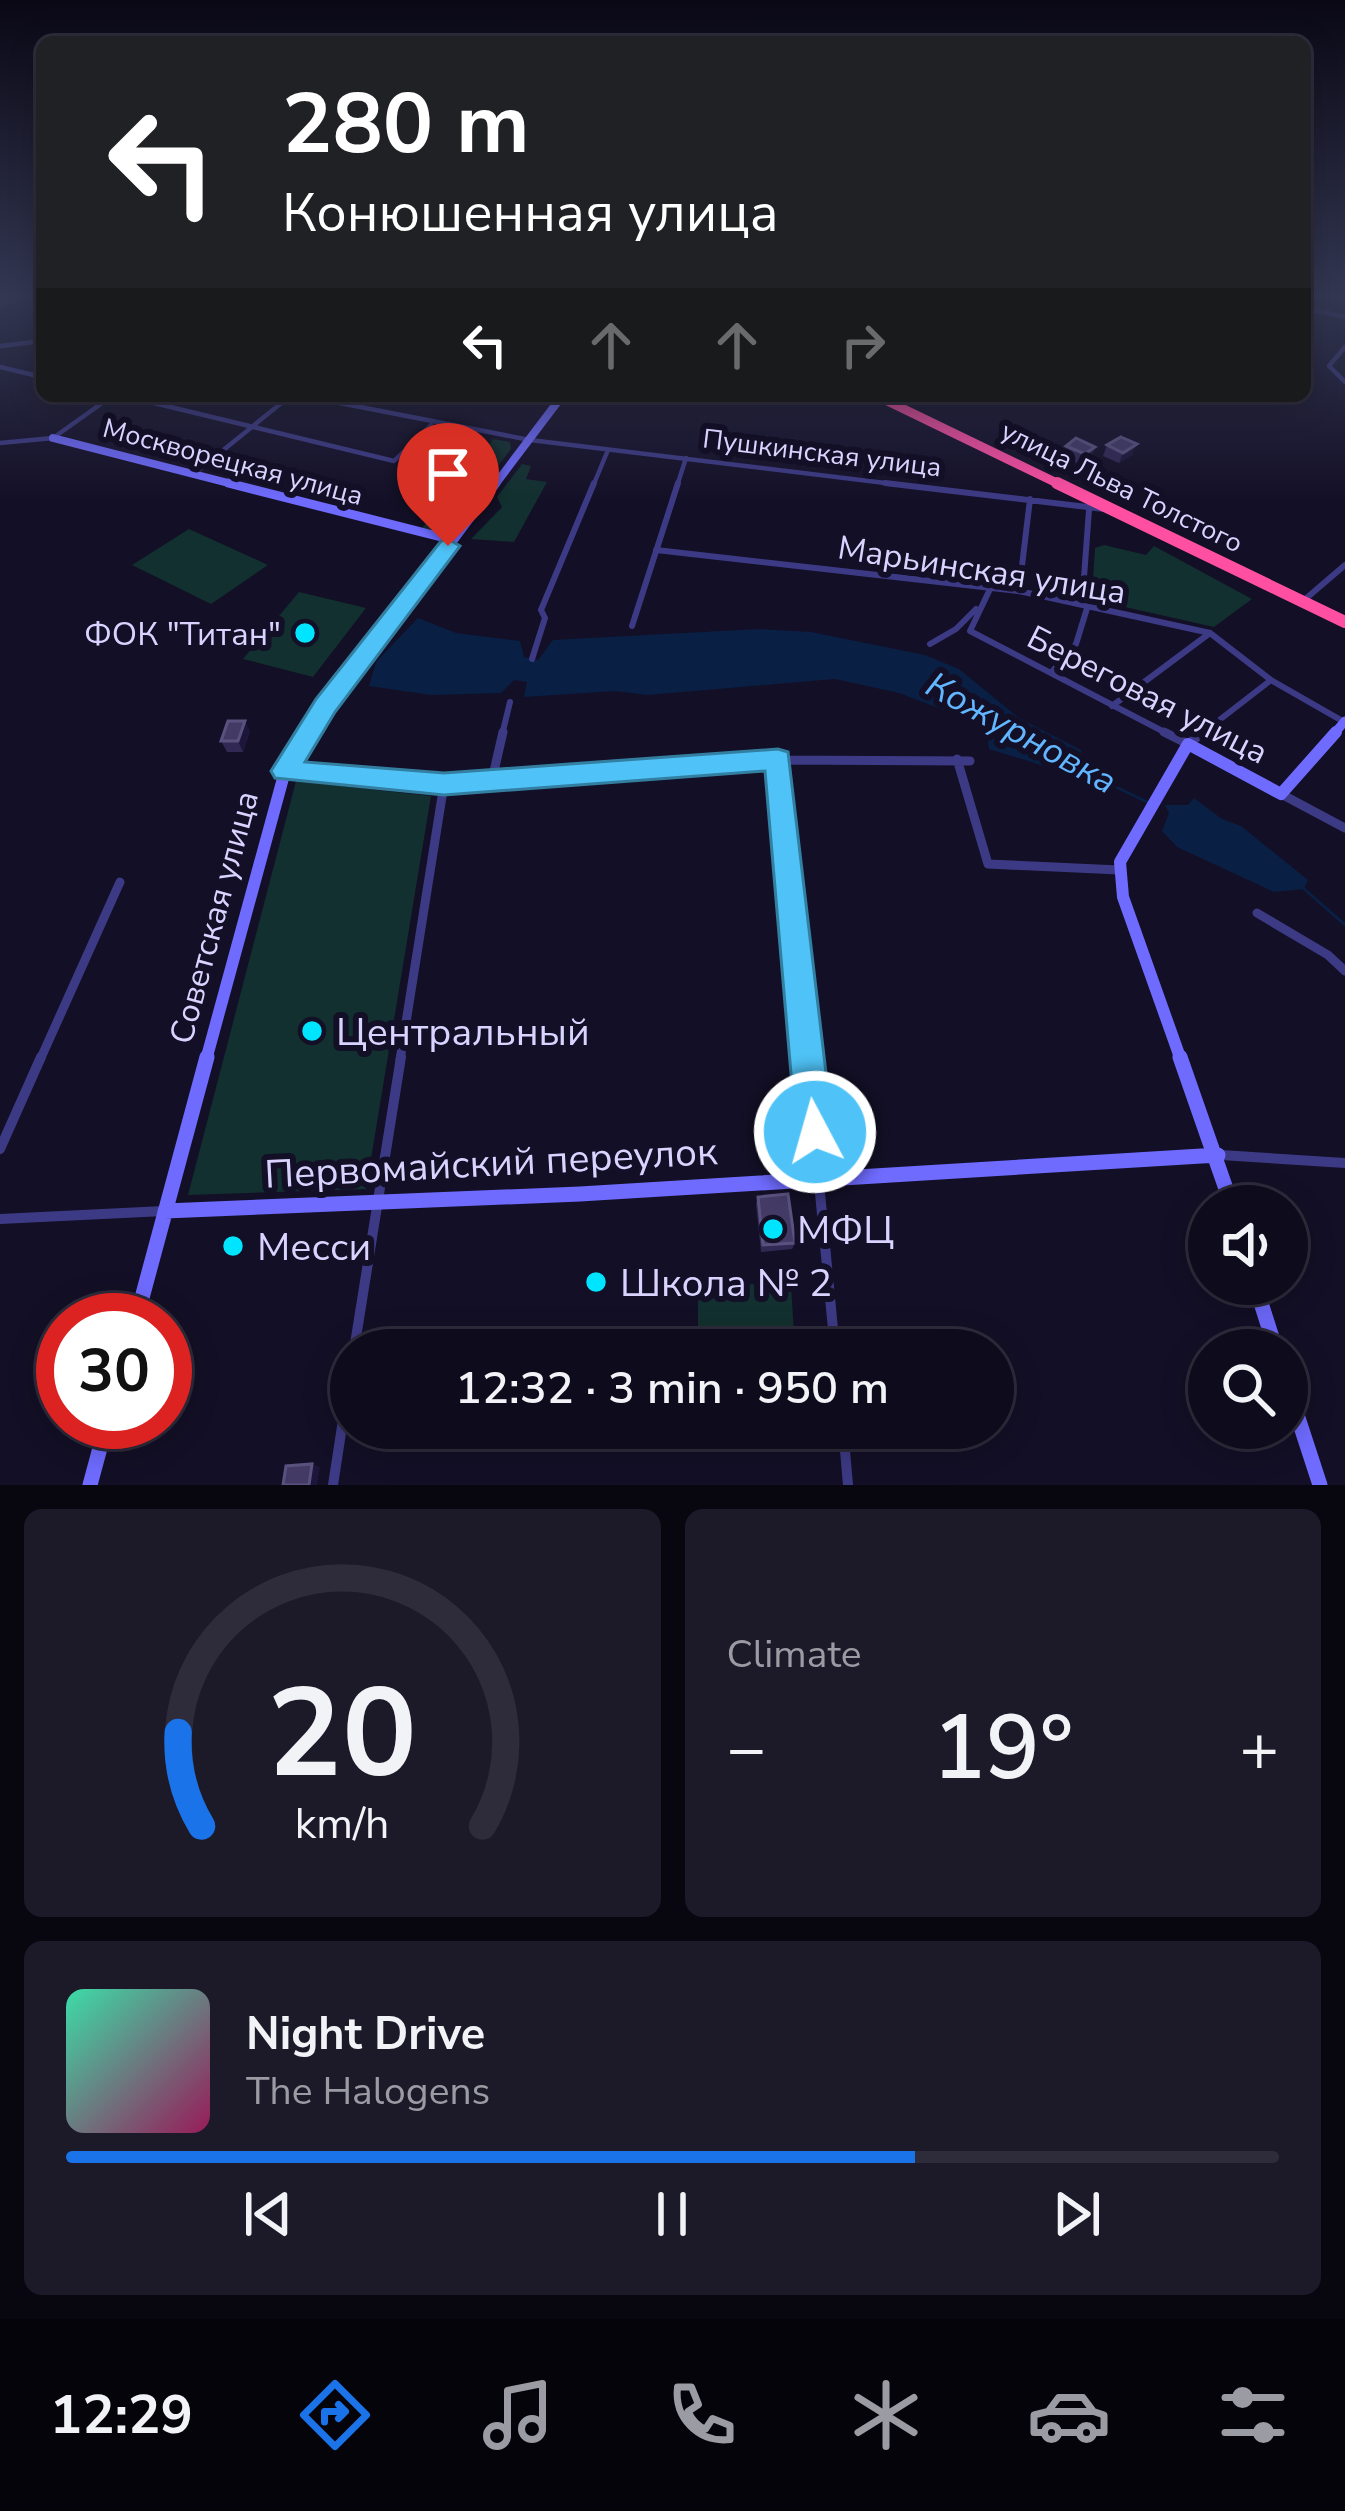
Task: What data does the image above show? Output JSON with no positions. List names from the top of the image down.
{
  "streets": {
    "highway": ["улица Льва Толстого"],
    "street": [
      "Пушкинская улица",
      "Москворецкая улица",
      "Марьинская улица",
      "Береговая улица",
      "Советская улица",
      "Первомайский переулок"
    ]
  },
  "crossings": [
    ["Пушкинская улица", "улица Льва Толстого"],
    ["Пушкинская улица", "Советская улица"],
    ["Москворецкая улица", "Советская улица"],
    ["Советская улица", "Первомайский переулок"]
  ],
  "water": ["Кожурновка"],
  "places": [
    "ФОК \"Титан\"",
    "Центральный",
    "МФЦ",
    "Месси",
    "Школа № 2"
  ],
  "page": {
    "turn": ["280 m", "Конюшенная улица"],
    "limit": "30",
    "trip": "12:32 · 3 min · 950 m",
    "tile": "Climate",
    "heat": ["−", "19°", "+"],
    "song": ["Night Drive", "The Halogens"],
    "tabs": "12:29",
    "gauge": ["20", "km/h"]
  }
}
